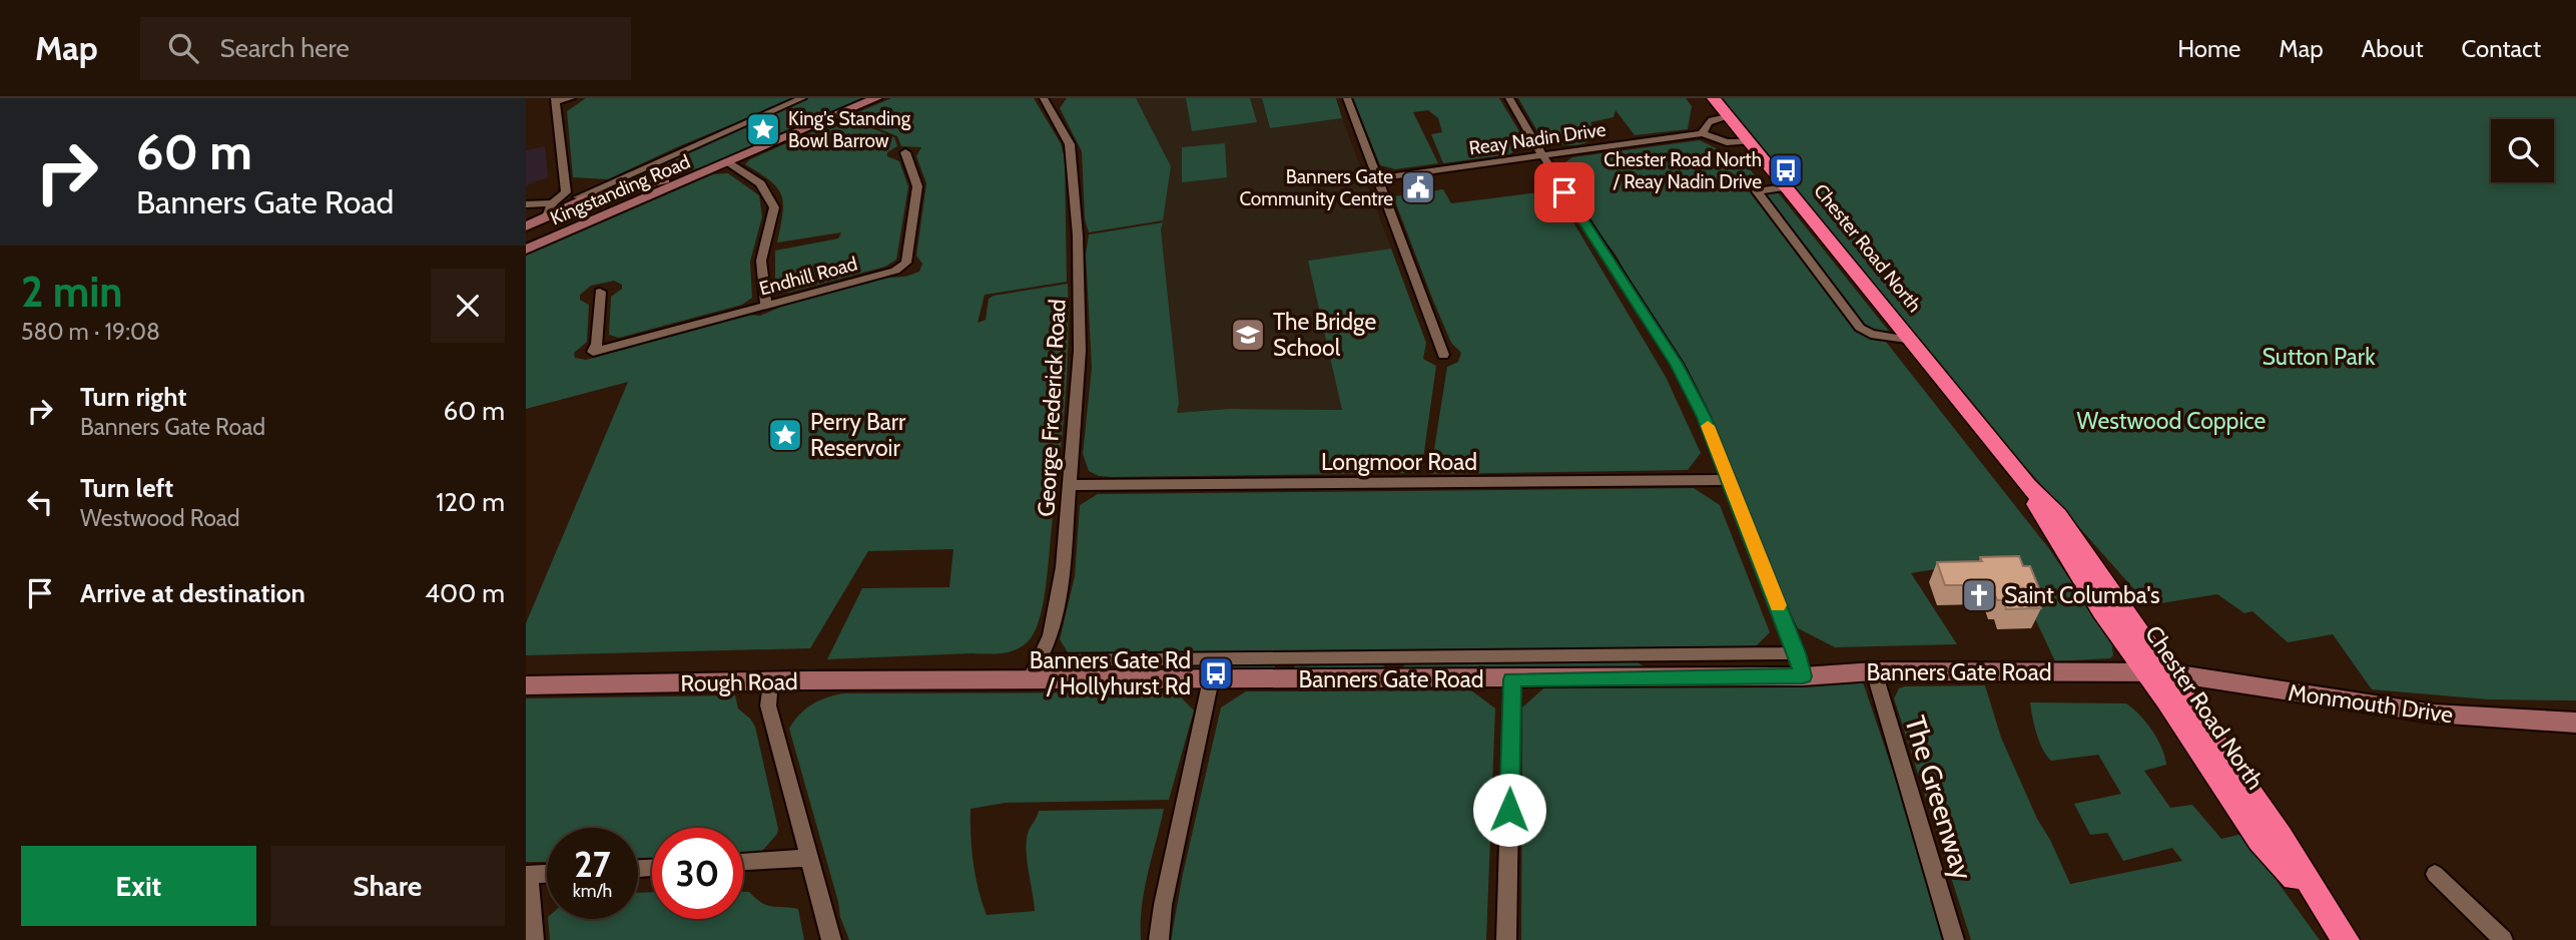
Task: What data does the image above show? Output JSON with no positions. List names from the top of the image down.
{
  "streets": {
    "highway": ["Chester Road North"],
    "main road": ["Kingstanding Road"],
    "street": [
      "Reay Nadin Drive",
      "Endhill Road",
      "George Frederick Road",
      "Longmoor Road",
      "Banners Gate Road",
      "Rough Road",
      "Monmouth Drive",
      "The Greenway"
    ]
  },
  "crossings": [
    ["Reay Nadin Drive", "Chester Road North"],
    ["Chester Road North", "Banners Gate Road"],
    ["Chester Road North", "Monmouth Drive"],
    ["George Frederick Road", "Longmoor Road"],
    ["George Frederick Road", "Banners Gate Road"],
    ["Banners Gate Road", "Rough Road"],
    ["Banners Gate Road", "Monmouth Drive"],
    ["Banners Gate Road", "The Greenway"]
  ],
  "parks": ["Sutton Park", "Westwood Coppice"],
  "places": {
    "place": ["King's Standing Bowl Barrow", "Perry Barr Reservoir"],
    "bus stop": ["Chester Road North / Reay Nadin Drive", "Banners Gate Rd / Hollyhurst Rd"],
    "public building": ["Banners Gate Community Centre"],
    "school or university": ["The Bridge School"],
    "church": ["Saint Columba's"]
  },
  "page": {
    "header": "Map",
    "search": "Search here",
    "nav": [
      "Home",
      "Map",
      "About",
      "Contact"
    ],
    "turn": ["60 m", "Banners Gate Road"],
    "heading": ["2 min", "580 m · 19:08"],
    "list": [
      {
        "name": "Turn right",
        "note": "Banners Gate Road",
        "value": "60 m"
      },
      {
        "name": "Turn left",
        "note": "Westwood Road",
        "value": "120 m"
      },
      {
        "name": "Arrive at destination",
        "value": "400 m"
      }
    ],
    "speed": "27 km/h",
    "limit": "30",
    "buttons": ["Exit", "Share"]
  }
}
